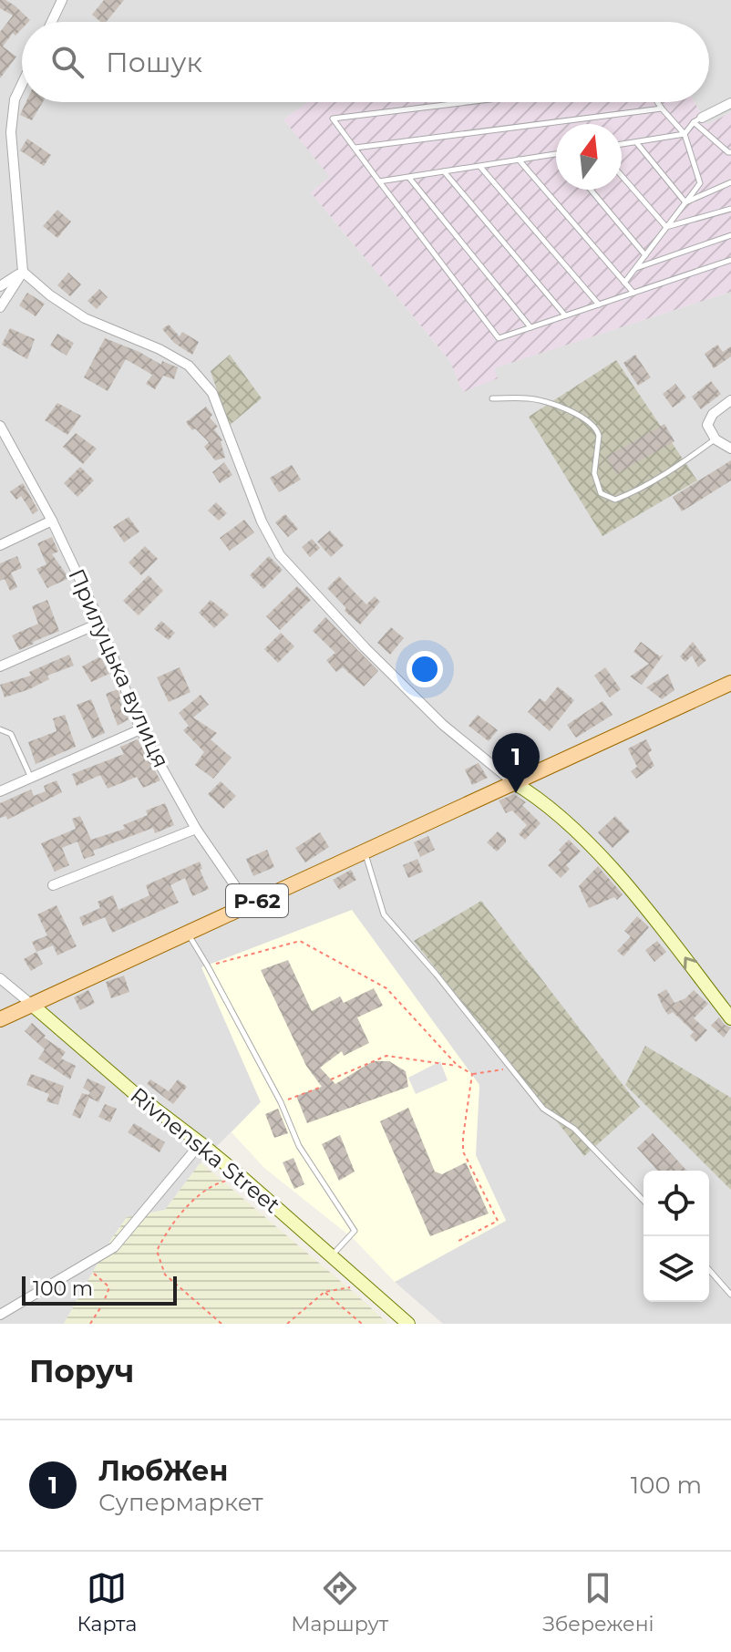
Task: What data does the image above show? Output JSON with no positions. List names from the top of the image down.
{
  "streets": {
    "main road": ["Р-62"],
    "street": ["Прилуцька вулиця", "Rivnenska Street"]
  },
  "crossings": [
    ["Прилуцька вулиця", "Р-62"],
    ["Р-62", "Rivnenska Street"]
  ],
  "scale_bar": "100 m",
  "north": "top",
  "page": {
    "search": "Пошук",
    "pins": "1",
    "scale": "100 m",
    "heading": "Поруч",
    "list": [
      {
        "mark": "1",
        "name": "ЛюбЖен",
        "note": "Супермаркет",
        "value": "100 m"
      }
    ],
    "nav": ["Карта", "Маршрут", "Збережені"]
  }
}
